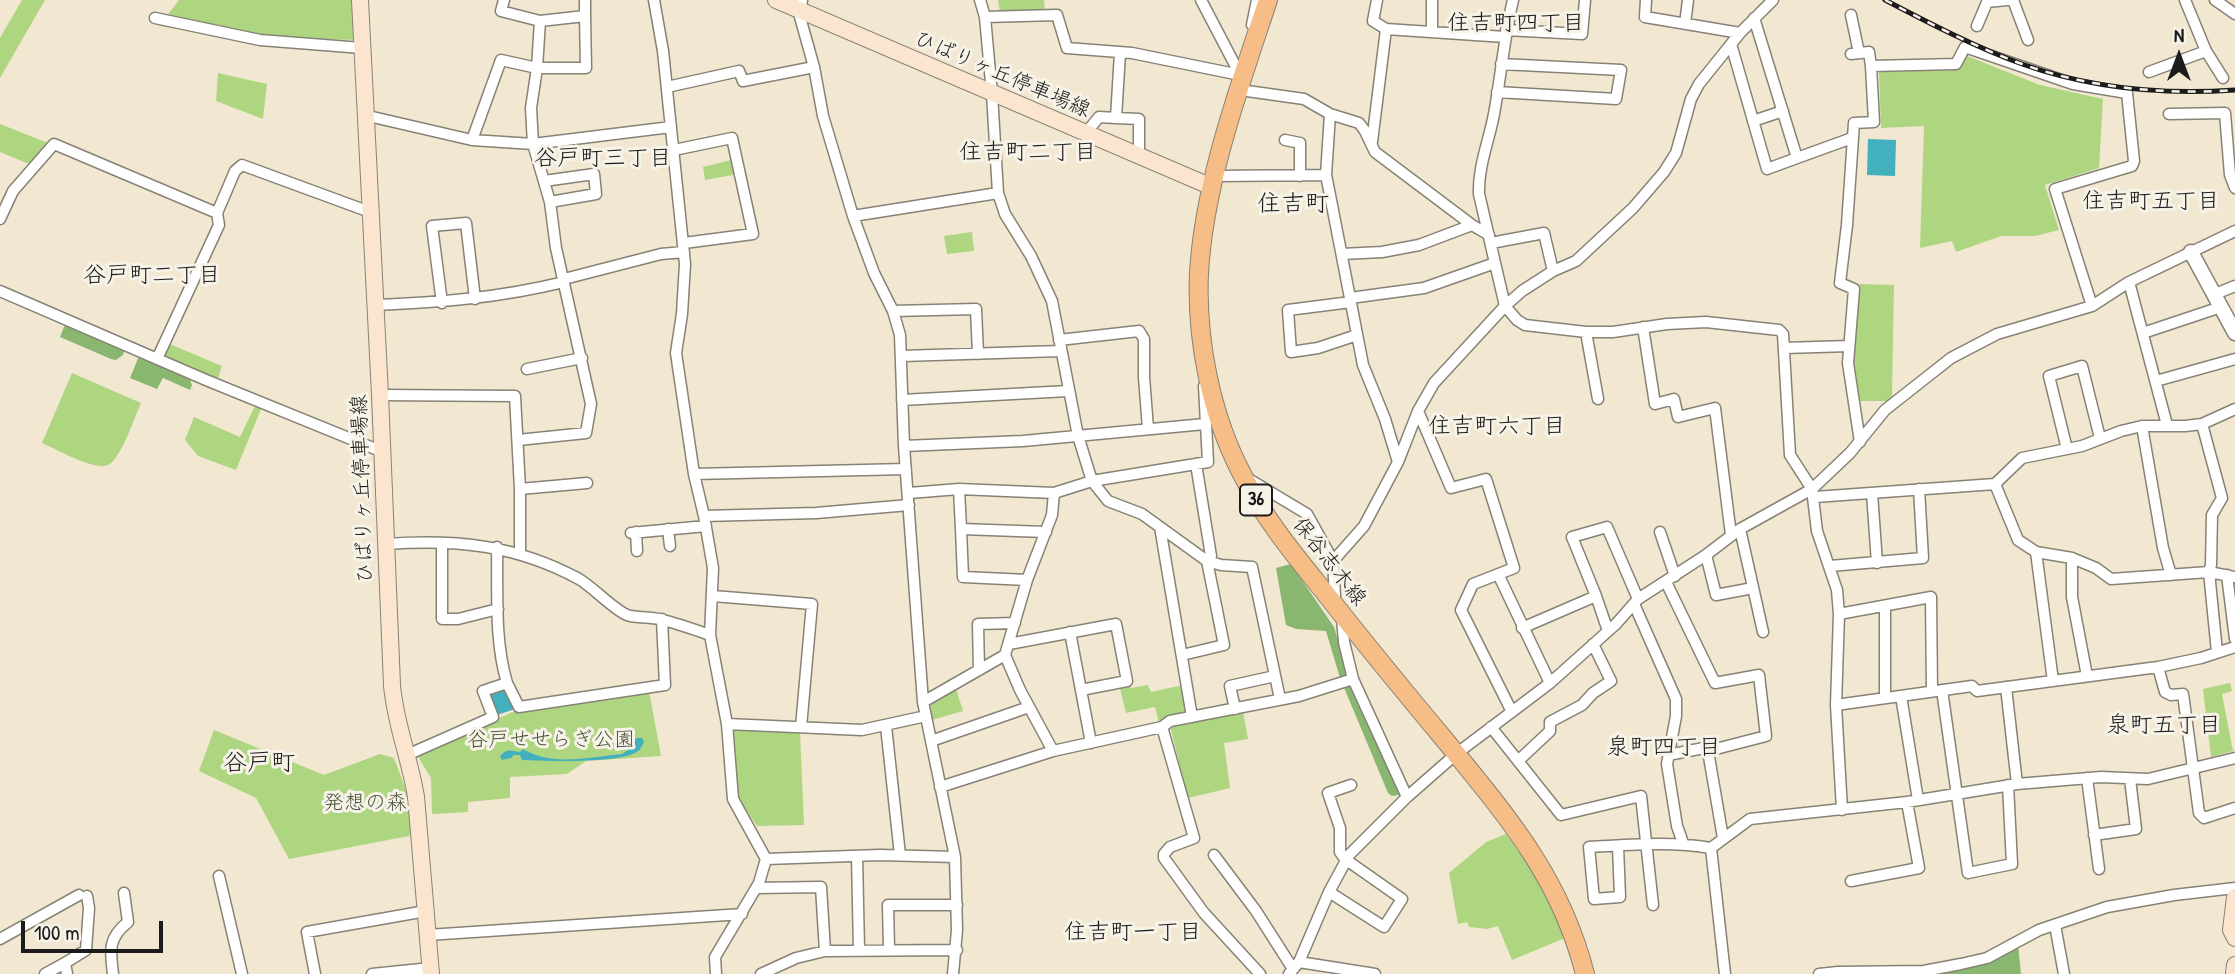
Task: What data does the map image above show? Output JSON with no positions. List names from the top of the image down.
{
  "streets": {
    "main road": ["ひばりヶ丘停車場線", "36", "保谷志木線"]
  },
  "crossings": [
    ["ひばりヶ丘停車場線", "保谷志木線"]
  ],
  "districts": [
    "住吉町四丁目",
    "住吉町二丁目",
    "谷戸町三丁目",
    "住吉町五丁目",
    "住吉町",
    "谷戸町二丁目",
    "住吉町六丁目",
    "泉町五丁目",
    "泉町四丁目",
    "谷戸町",
    "住吉町一丁目"
  ],
  "parks": ["谷戸せせらぎ公園", "発想の森"],
  "scale_bar": "100 m",
  "north": "top"
}
